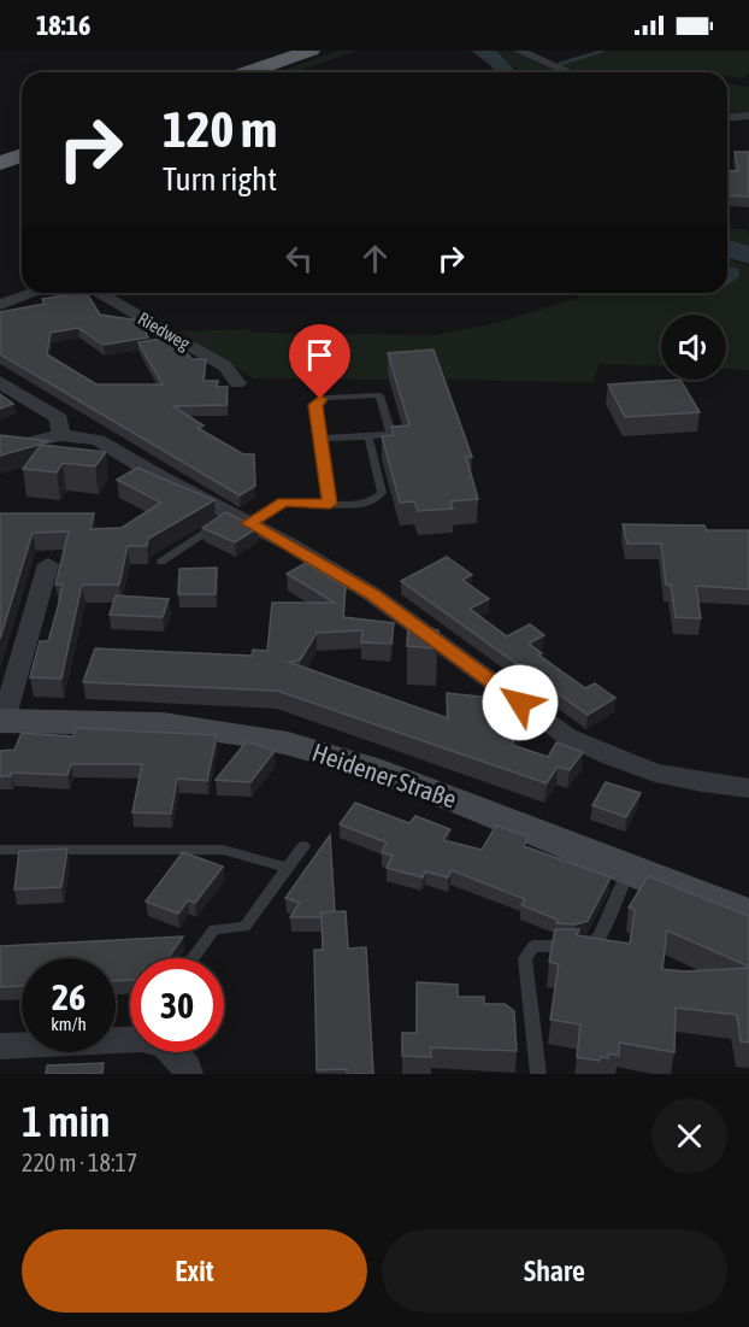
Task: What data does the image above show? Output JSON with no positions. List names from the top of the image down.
{
  "streets": {
    "main road": ["Heidener Straße"],
    "street": ["Riedweg"]
  },
  "page": {
    "status": "18:16",
    "turn": ["120 m", "Turn right"],
    "speed": "26 km/h",
    "limit": "30",
    "heading": ["1 min", "220 m · 18:17"],
    "buttons": ["Exit", "Share"]
  }
}
